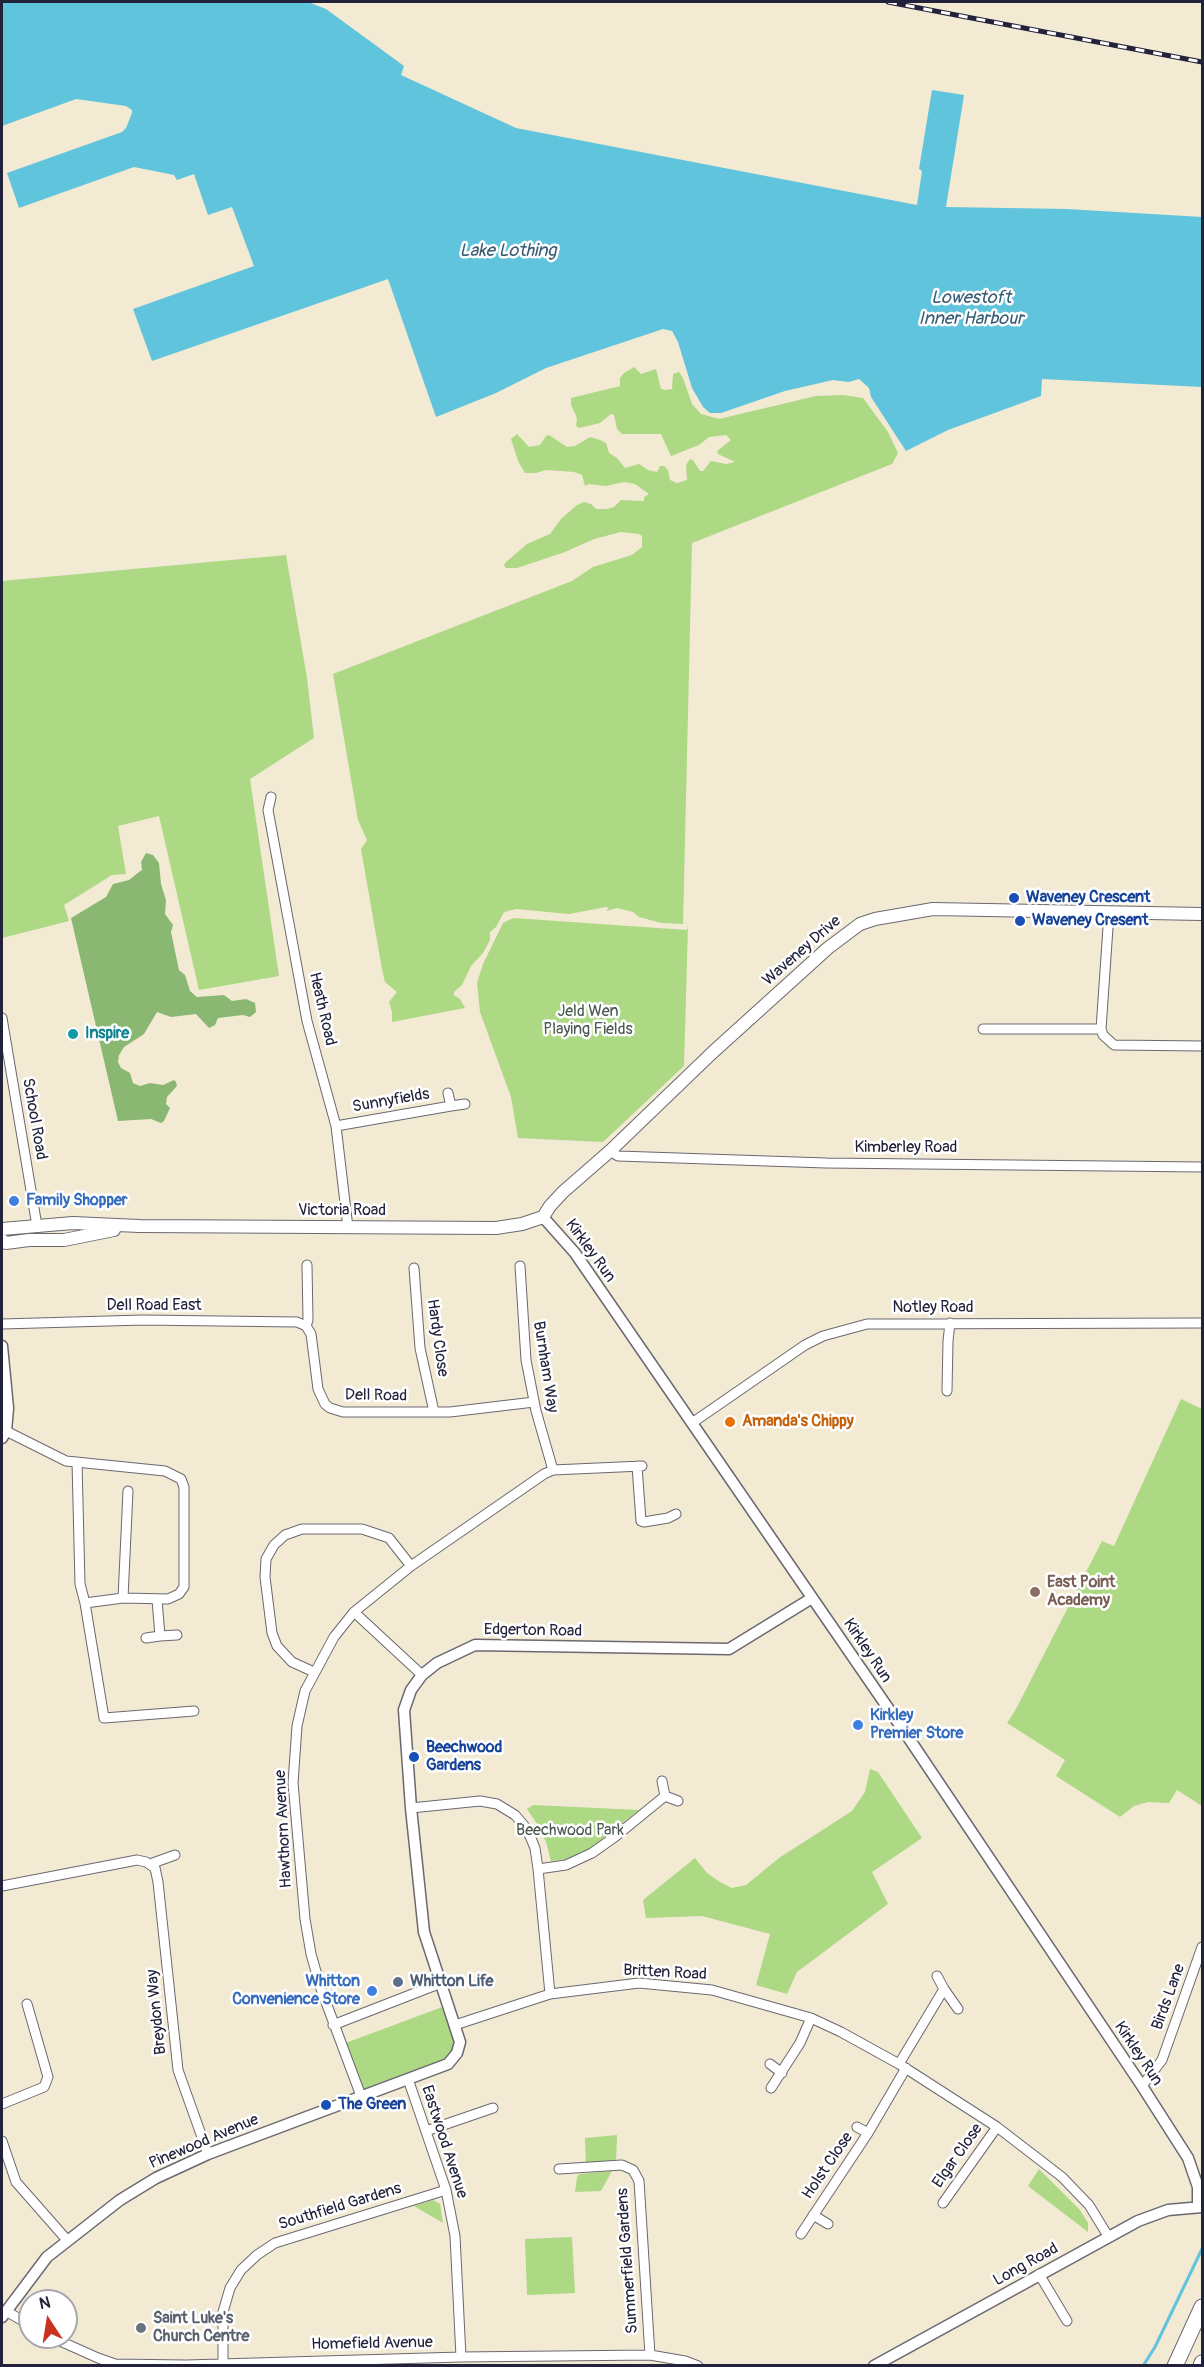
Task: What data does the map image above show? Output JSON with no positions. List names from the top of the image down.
{
  "streets": {
    "main road": ["Waveney Drive", "Victoria Road"],
    "street": [
      "Heath Road",
      "Sunnyfields",
      "School Road",
      "Kimberley Road",
      "Kirkley Run",
      "Dell Road East",
      "Notley Road",
      "Hardy Close",
      "Burnham Way",
      "Dell Road",
      "Edgerton Road",
      "Hawthorn Avenue",
      "Britten Road",
      "Birds Lane",
      "Breydon Way",
      "Pinewood Avenue",
      "Eastwood Avenue",
      "Elgar Close",
      "Holst Close",
      "Southfield Gardens",
      "Summerfield Gardens",
      "Long Road",
      "Homefield Avenue"
    ]
  },
  "crossings": [
    ["Waveney Drive", "Kimberley Road"],
    ["Waveney Drive", "Victoria Road"],
    ["Waveney Drive", "Kirkley Run"],
    ["Heath Road", "Sunnyfields"],
    ["Heath Road", "Victoria Road"],
    ["School Road", "Victoria Road"],
    ["Victoria Road", "Kirkley Run"],
    ["Kirkley Run", "Notley Road"],
    ["Kirkley Run", "Edgerton Road"],
    ["Kirkley Run", "Birds Lane"],
    ["Kirkley Run", "Long Road"],
    ["Dell Road East", "Dell Road"],
    ["Hardy Close", "Dell Road"],
    ["Burnham Way", "Dell Road"],
    ["Burnham Way", "Hawthorn Avenue"],
    ["Edgerton Road", "Britten Road"],
    ["Edgerton Road", "Pinewood Avenue"],
    ["Hawthorn Avenue", "Pinewood Avenue"],
    ["Britten Road", "Elgar Close"],
    ["Britten Road", "Holst Close"],
    ["Britten Road", "Long Road"],
    ["Breydon Way", "Pinewood Avenue"],
    ["Pinewood Avenue", "Eastwood Avenue"],
    ["Eastwood Avenue", "Southfield Gardens"],
    ["Eastwood Avenue", "Homefield Avenue"],
    ["Southfield Gardens", "Homefield Avenue"],
    ["Summerfield Gardens", "Homefield Avenue"]
  ],
  "water": ["Lake Lothing", "Lowestoft Inner Harbour"],
  "parks": ["Jeld Wen Playing Fields", "Beechwood Park"],
  "places": [
    "Waveney Crescent",
    "Waveney Cresent",
    "Inspire",
    "Family Shopper",
    "Amanda's Chippy",
    "East Point Academy",
    "Kirkley Premier Store",
    "Beechwood Gardens",
    "Whitton Life",
    "Whitton Convenience Store",
    "The Green",
    "Saint Luke's Church Centre"
  ],
  "north": "top"
}
